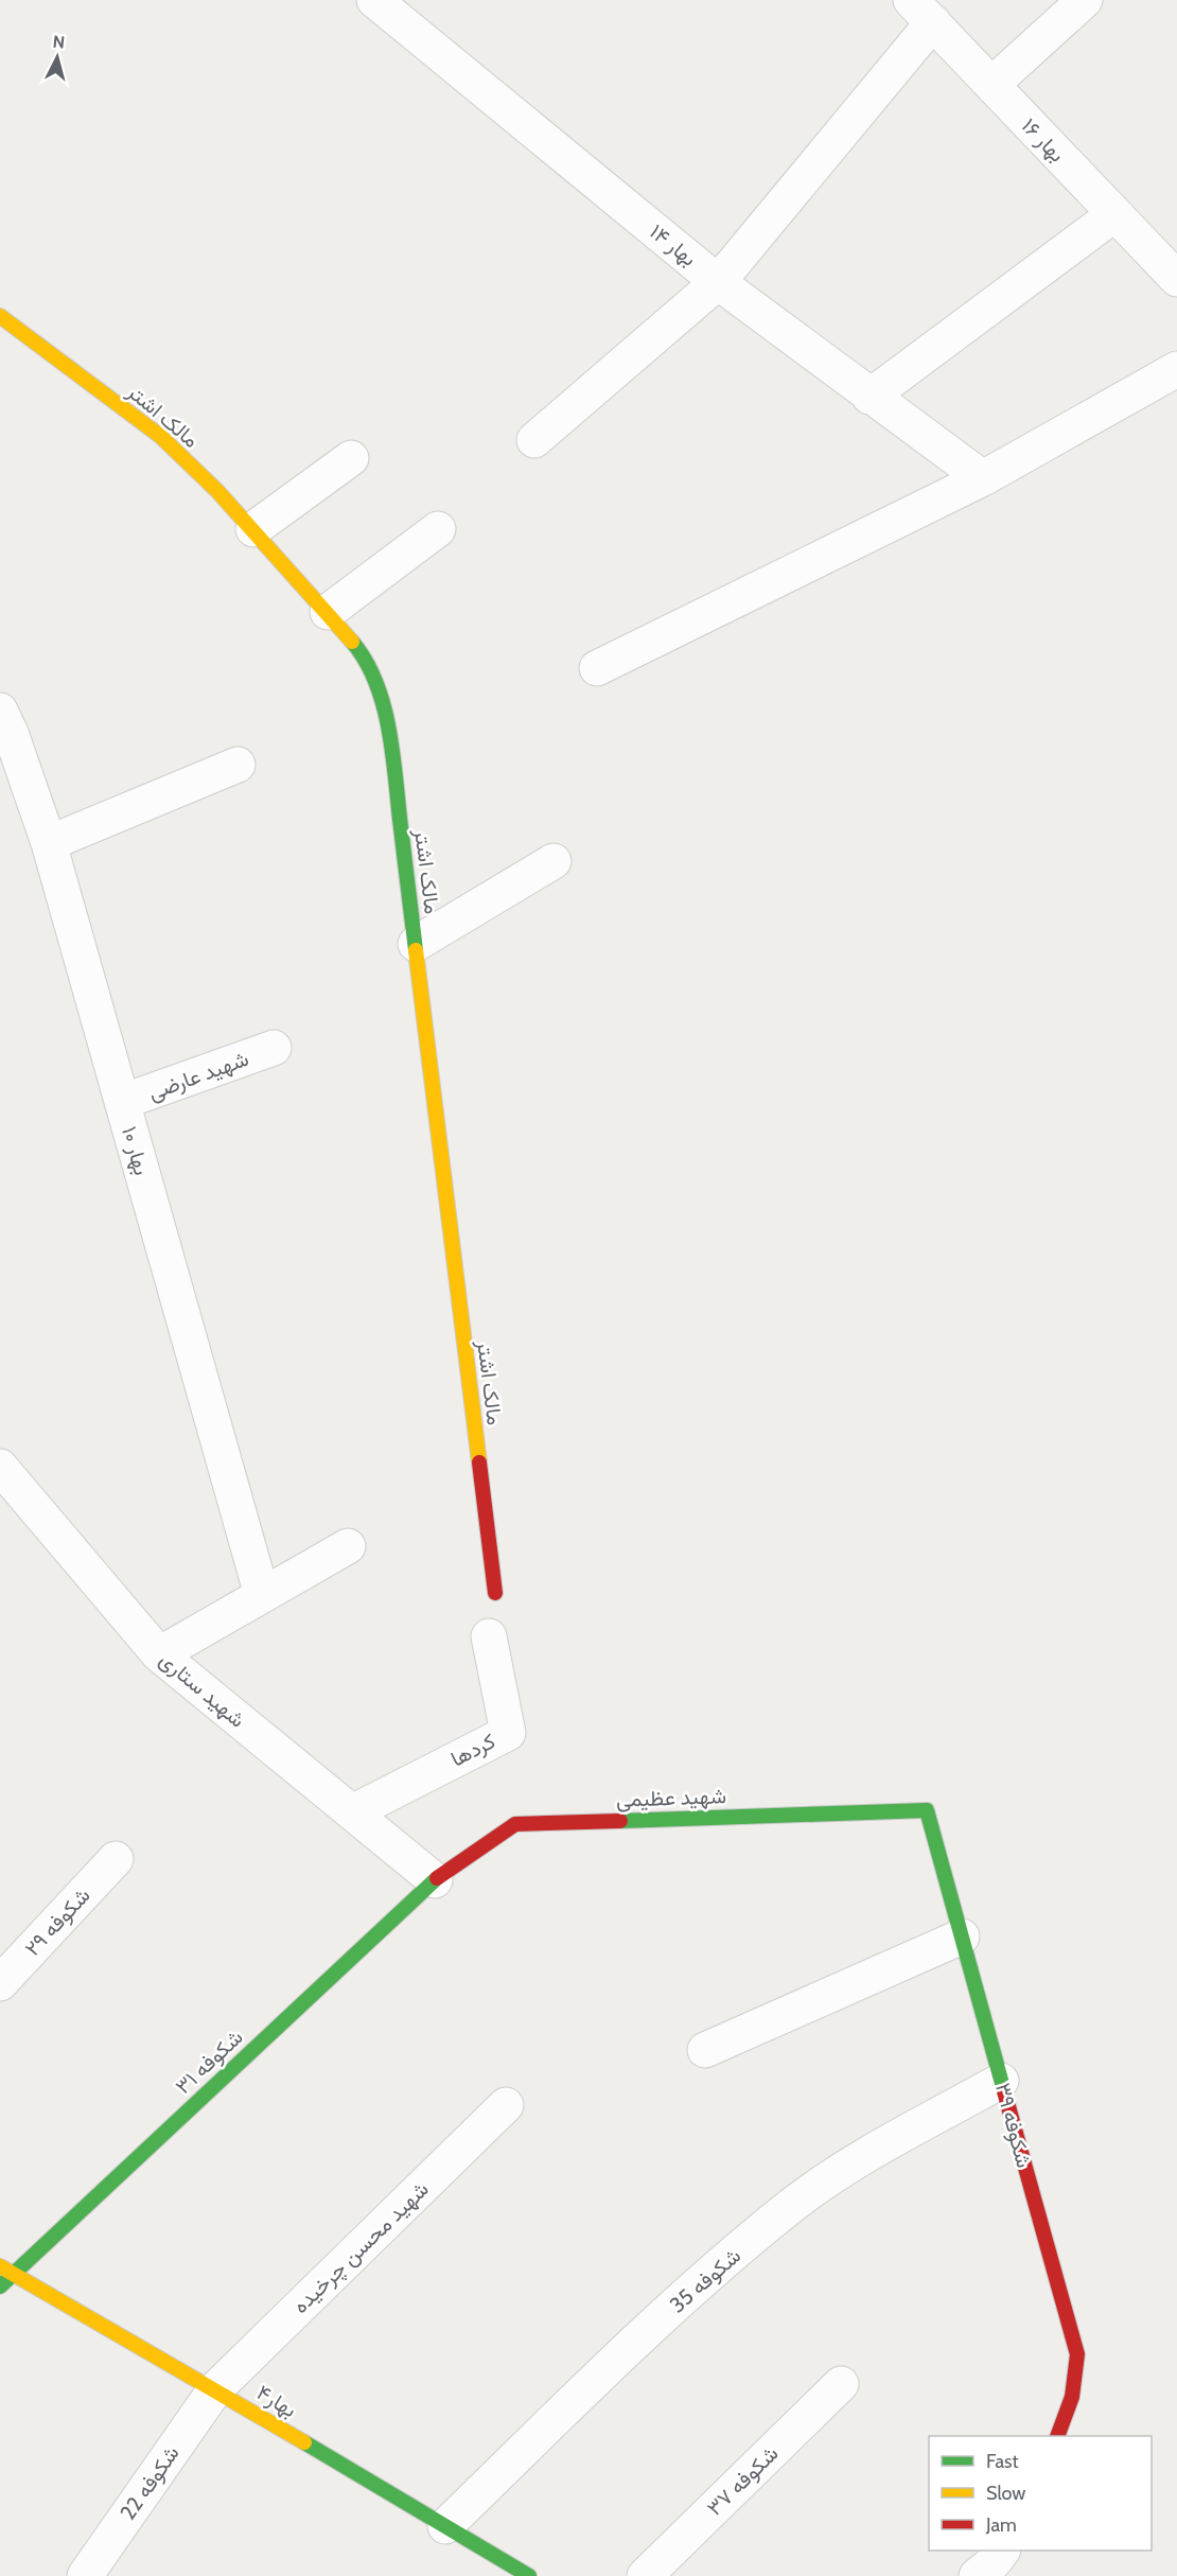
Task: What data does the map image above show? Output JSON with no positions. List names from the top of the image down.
{
  "streets": {
    "street": [
      "بهار ۱۶",
      "بهار ۱۴",
      "مالک اشتر",
      "شهید عارضی",
      "بهار ۱۰",
      "شهید ستاری",
      "کردها",
      "شهید عظیمی",
      "شکوفه ۲۹",
      "شکوفه ۳۱",
      "شکوفه ۳۹",
      "شهید محسن چرخیده",
      "شکوفه 35",
      "بهار۴",
      "شکوفه ۳۷",
      "شکوفه 22"
    ]
  },
  "crossings": [
    ["شهید عارضی", "بهار ۱۰"],
    ["شهید ستاری", "کردها"],
    ["شهید ستاری", "شهید عظیمی"],
    ["شهید ستاری", "شکوفه ۳۱"],
    ["شهید عظیمی", "شکوفه ۳۱"],
    ["شهید عظیمی", "شکوفه ۳۹"],
    ["شکوفه ۳۱", "بهار۴"],
    ["شکوفه ۳۹", "شکوفه 35"],
    ["شهید محسن چرخیده", "بهار۴"],
    ["شهید محسن چرخیده", "شکوفه 22"],
    ["شکوفه 35", "بهار۴"],
    ["بهار۴", "شکوفه 22"]
  ],
  "legend": ["Fast", "Slow", "Jam"],
  "north": "top"
}
